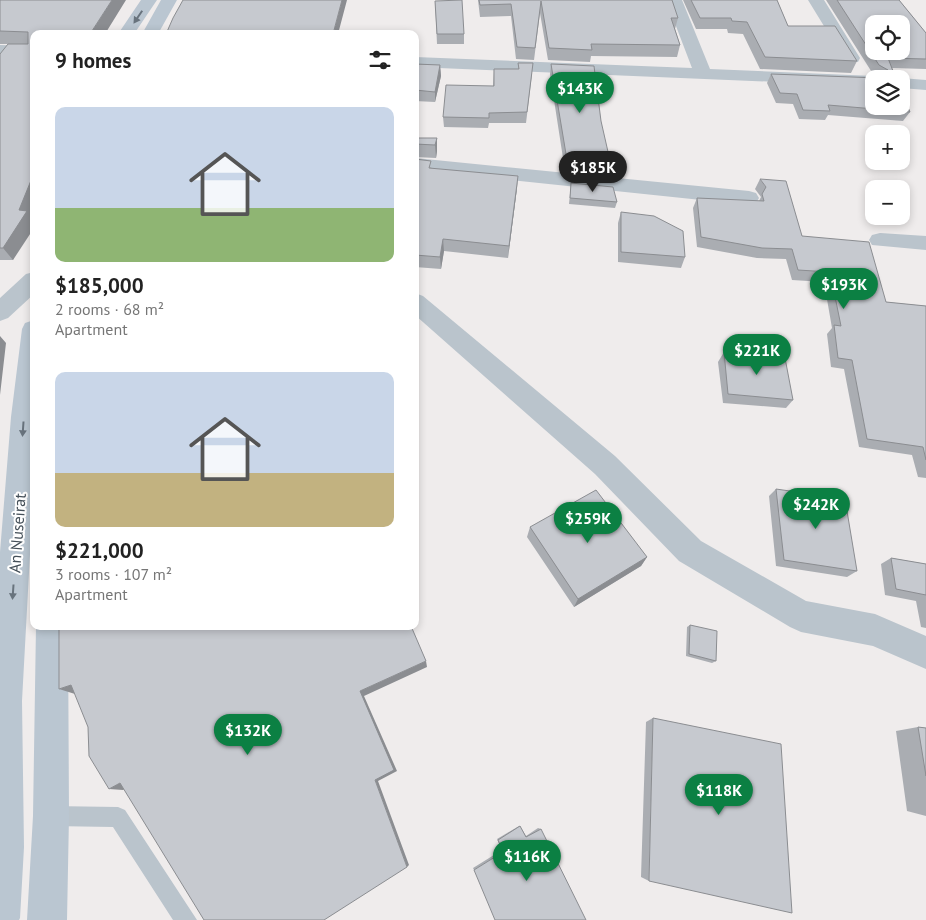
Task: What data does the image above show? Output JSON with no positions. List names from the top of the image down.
{
  "streets": {
    "main road": ["An Nuseirat"]
  },
  "page": {
    "map_buttons": ["+", "−"],
    "heading": "9 homes",
    "price": [
      "$143K",
      "$185K",
      "$193K",
      "$221K",
      "$242K",
      "$259K",
      "$132K",
      "$118K",
      "$116K"
    ],
    "list": [
      {
        "name": "$185,000",
        "note": "2 rooms · 68 m² · Apartment"
      },
      {
        "name": "$221,000",
        "note": "3 rooms · 107 m² · Apartment"
      }
    ]
  }
}
